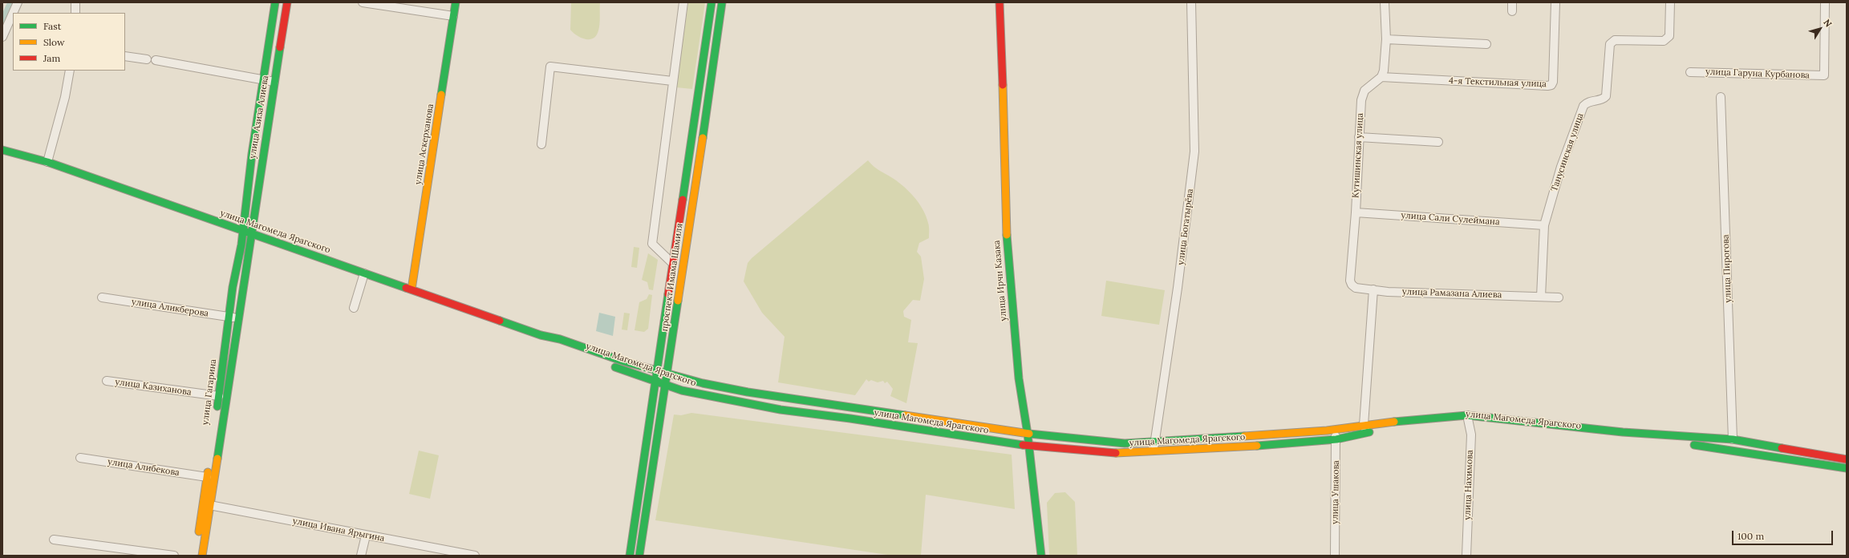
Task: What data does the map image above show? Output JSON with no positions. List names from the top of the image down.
{
  "streets": {
    "main road": [
      "улица Азиза Алиева",
      "улица Аскерханова",
      "улица Магомеда Ярагского",
      "проспект Имама Шамиля",
      "улица Ирчи Казака",
      "улица Гагарина"
    ],
    "street": [
      "улица Гаруна Курбанова",
      "4-я Текстильная улица",
      "Танусинская улица",
      "Кутишинская улица",
      "улица Сали Сулеймана",
      "улица Богатырёва",
      "улица Пирогова",
      "улица Рамазана Алиева",
      "улица Аликберова",
      "улица Казиханова",
      "улица Алибекова",
      "улица Нахимова",
      "улица Ушакова",
      "улица Ивана Ярыгина"
    ]
  },
  "crossings": [
    ["4-я Текстильная улица", "Кутишинская улица"],
    ["улица Азиза Алиева", "улица Магомеда Ярагского"],
    ["улица Азиза Алиева", "улица Гагарина"],
    ["улица Аскерханова", "улица Магомеда Ярагского"],
    ["Танусинская улица", "улица Сали Сулеймана"],
    ["Танусинская улица", "улица Рамазана Алиева"],
    ["Кутишинская улица", "улица Сали Сулеймана"],
    ["Кутишинская улица", "улица Рамазана Алиева"],
    ["улица Богатырёва", "улица Магомеда Ярагского"],
    ["улица Магомеда Ярагского", "улица Пирогова"],
    ["улица Магомеда Ярагского", "проспект Имама Шамиля"],
    ["улица Магомеда Ярагского", "улица Ирчи Казака"],
    ["улица Магомеда Ярагского", "улица Гагарина"],
    ["улица Магомеда Ярагского", "улица Нахимова"],
    ["улица Магомеда Ярагского", "улица Ушакова"],
    ["улица Аликберова", "улица Гагарина"],
    ["улица Казиханова", "улица Гагарина"],
    ["улица Гагарина", "улица Алибекова"],
    ["улица Гагарина", "улица Ивана Ярыгина"]
  ],
  "legend": ["Fast", "Slow", "Jam"],
  "scale_bar": "100 m",
  "north": "top right"
}
